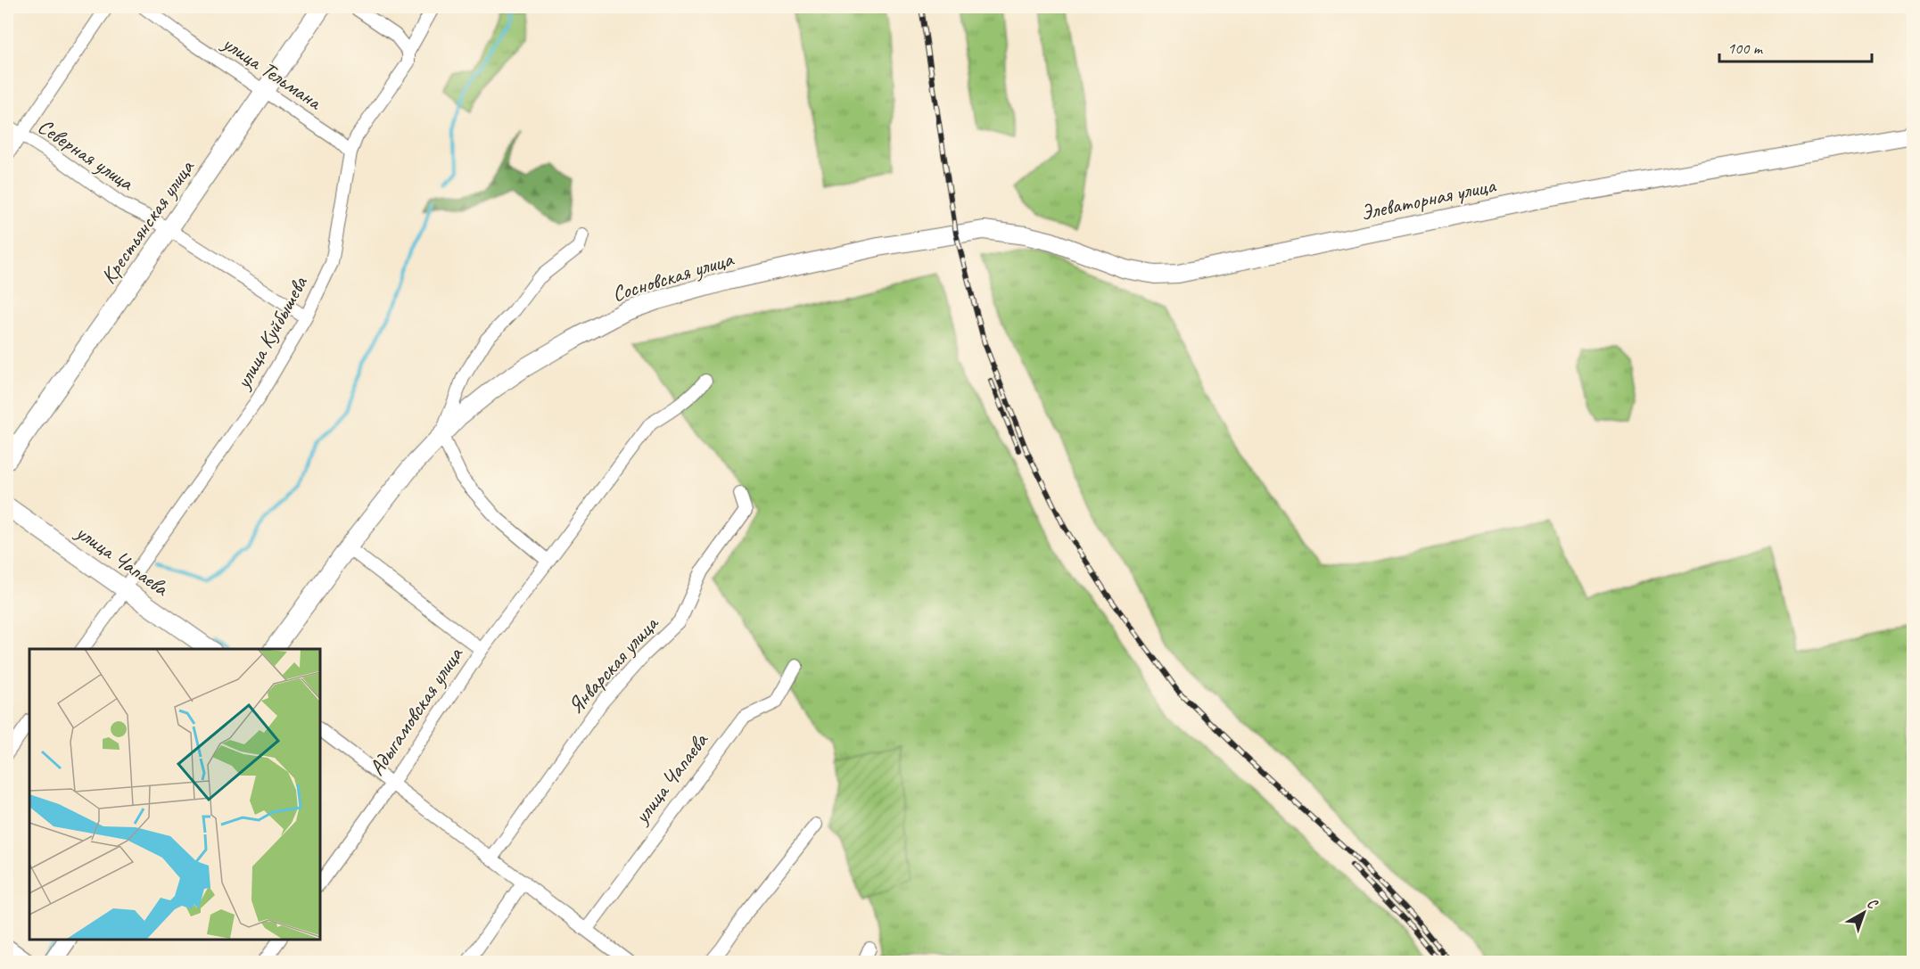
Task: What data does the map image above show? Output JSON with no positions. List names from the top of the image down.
{
  "streets": {
    "main road": [
      "Элеваторная улица",
      "Крестьянская улица",
      "Сосновская улица",
      "улица Чапаева"
    ],
    "street": [
      "улица Тельмана",
      "Северная улица",
      "улица Куйбышева",
      "Январская улица",
      "Адыгамовская улица"
    ]
  },
  "crossings": [
    ["улица Тельмана", "Крестьянская улица"],
    ["улица Тельмана", "улица Куйбышева"],
    ["Северная улица", "Крестьянская улица"],
    ["Северная улица", "улица Куйбышева"],
    ["Элеваторная улица", "Сосновская улица"],
    ["улица Куйбышева", "улица Чапаева"]
  ],
  "scale_bar": "100 m",
  "north": "top right"
}
